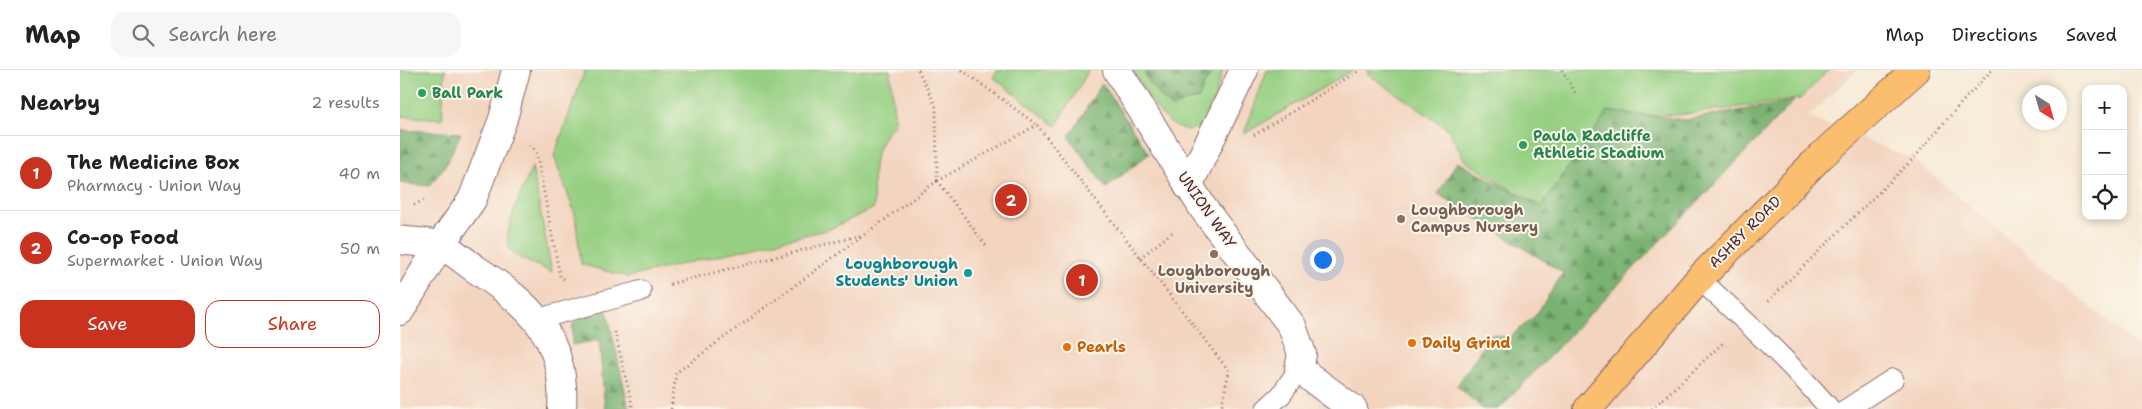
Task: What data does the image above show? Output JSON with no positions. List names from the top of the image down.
{
  "streets": {
    "main road": ["ASHBY ROAD"],
    "street": ["UNION WAY"]
  },
  "places": [
    "Ball Park",
    "Paula Radcliffe Athletic Stadium",
    "Loughborough Campus Nursery",
    "Loughborough University",
    "Loughborough Students' Union",
    "Daily Grind",
    "Pearls"
  ],
  "north": "bottom right",
  "page": {
    "header": "Map",
    "search": "Search here",
    "nav": ["Map", "Directions", "Saved"],
    "heading": ["Nearby", "2 results"],
    "map_buttons": ["+", "−"],
    "list": [
      {
        "mark": "1",
        "name": "The Medicine Box",
        "note": "Pharmacy · Union Way",
        "value": "40 m"
      },
      {
        "mark": "2",
        "name": "Co-op Food",
        "note": "Supermarket · Union Way",
        "value": "50 m"
      }
    ],
    "pins": ["2", "1"],
    "buttons": ["Save", "Share"]
  }
}
